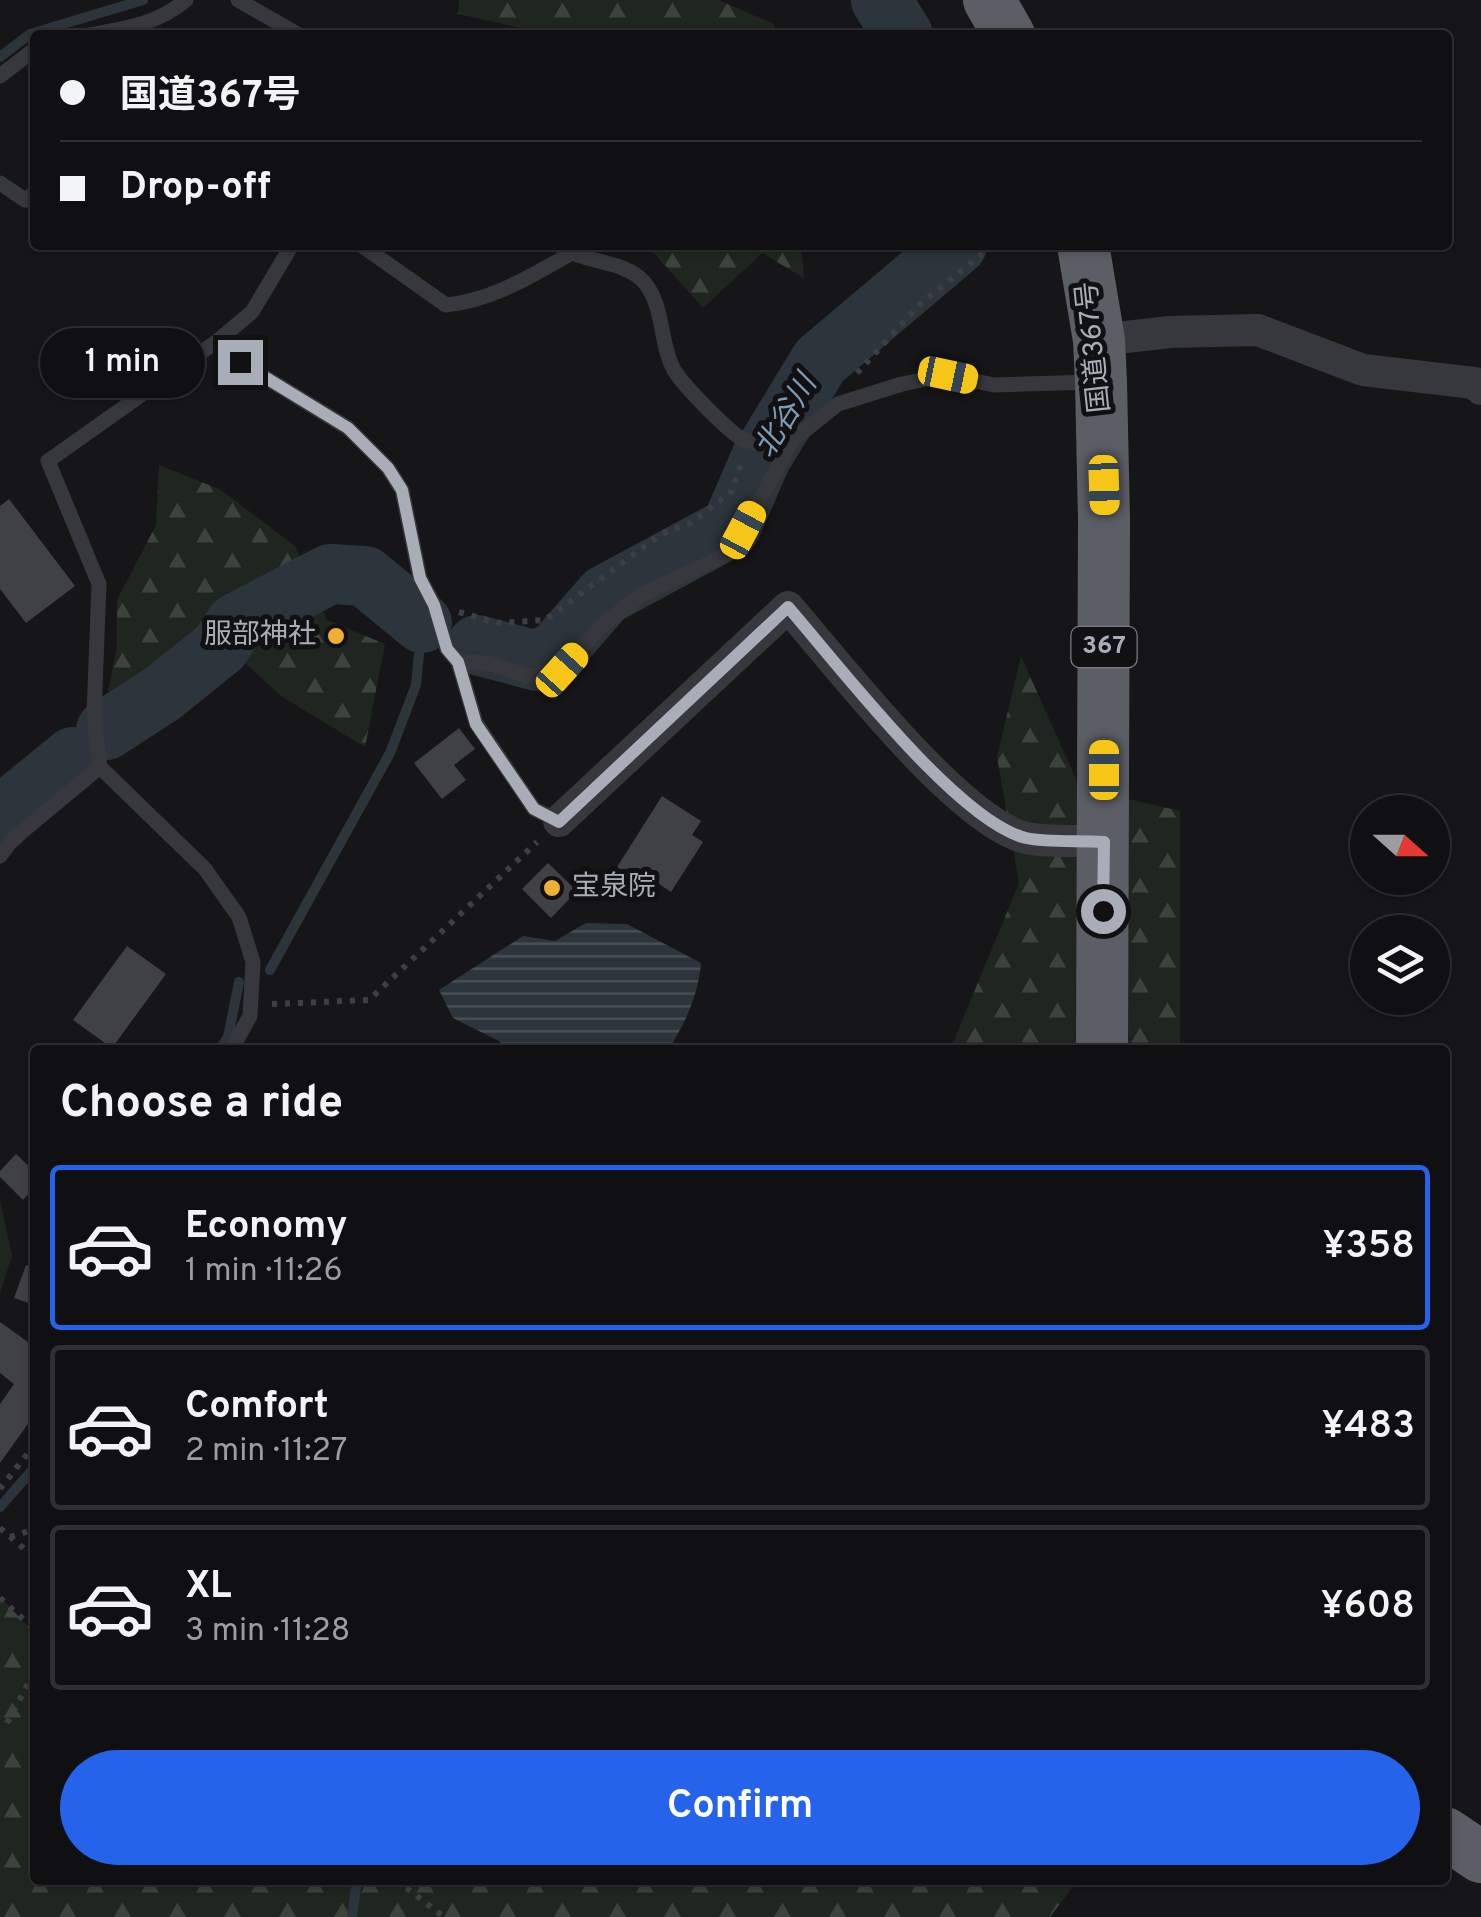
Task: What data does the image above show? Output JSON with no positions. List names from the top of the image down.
{
  "streets": {
    "highway": ["国道367号", "367"]
  },
  "water": ["北谷川"],
  "places": ["服部神社", "宝泉院"],
  "north": "right",
  "page": {
    "banner": ["国道367号", "Drop-off"],
    "bubble": "1 min",
    "heading": "Choose a ride",
    "list": [
      {
        "name": "Economy",
        "note": "1 min · 11:26",
        "value": "¥358"
      },
      {
        "name": "Comfort",
        "note": "2 min · 11:27",
        "value": "¥483"
      },
      {
        "name": "XL",
        "note": "3 min · 11:28",
        "value": "¥608"
      }
    ],
    "buttons": "Confirm"
  }
}
